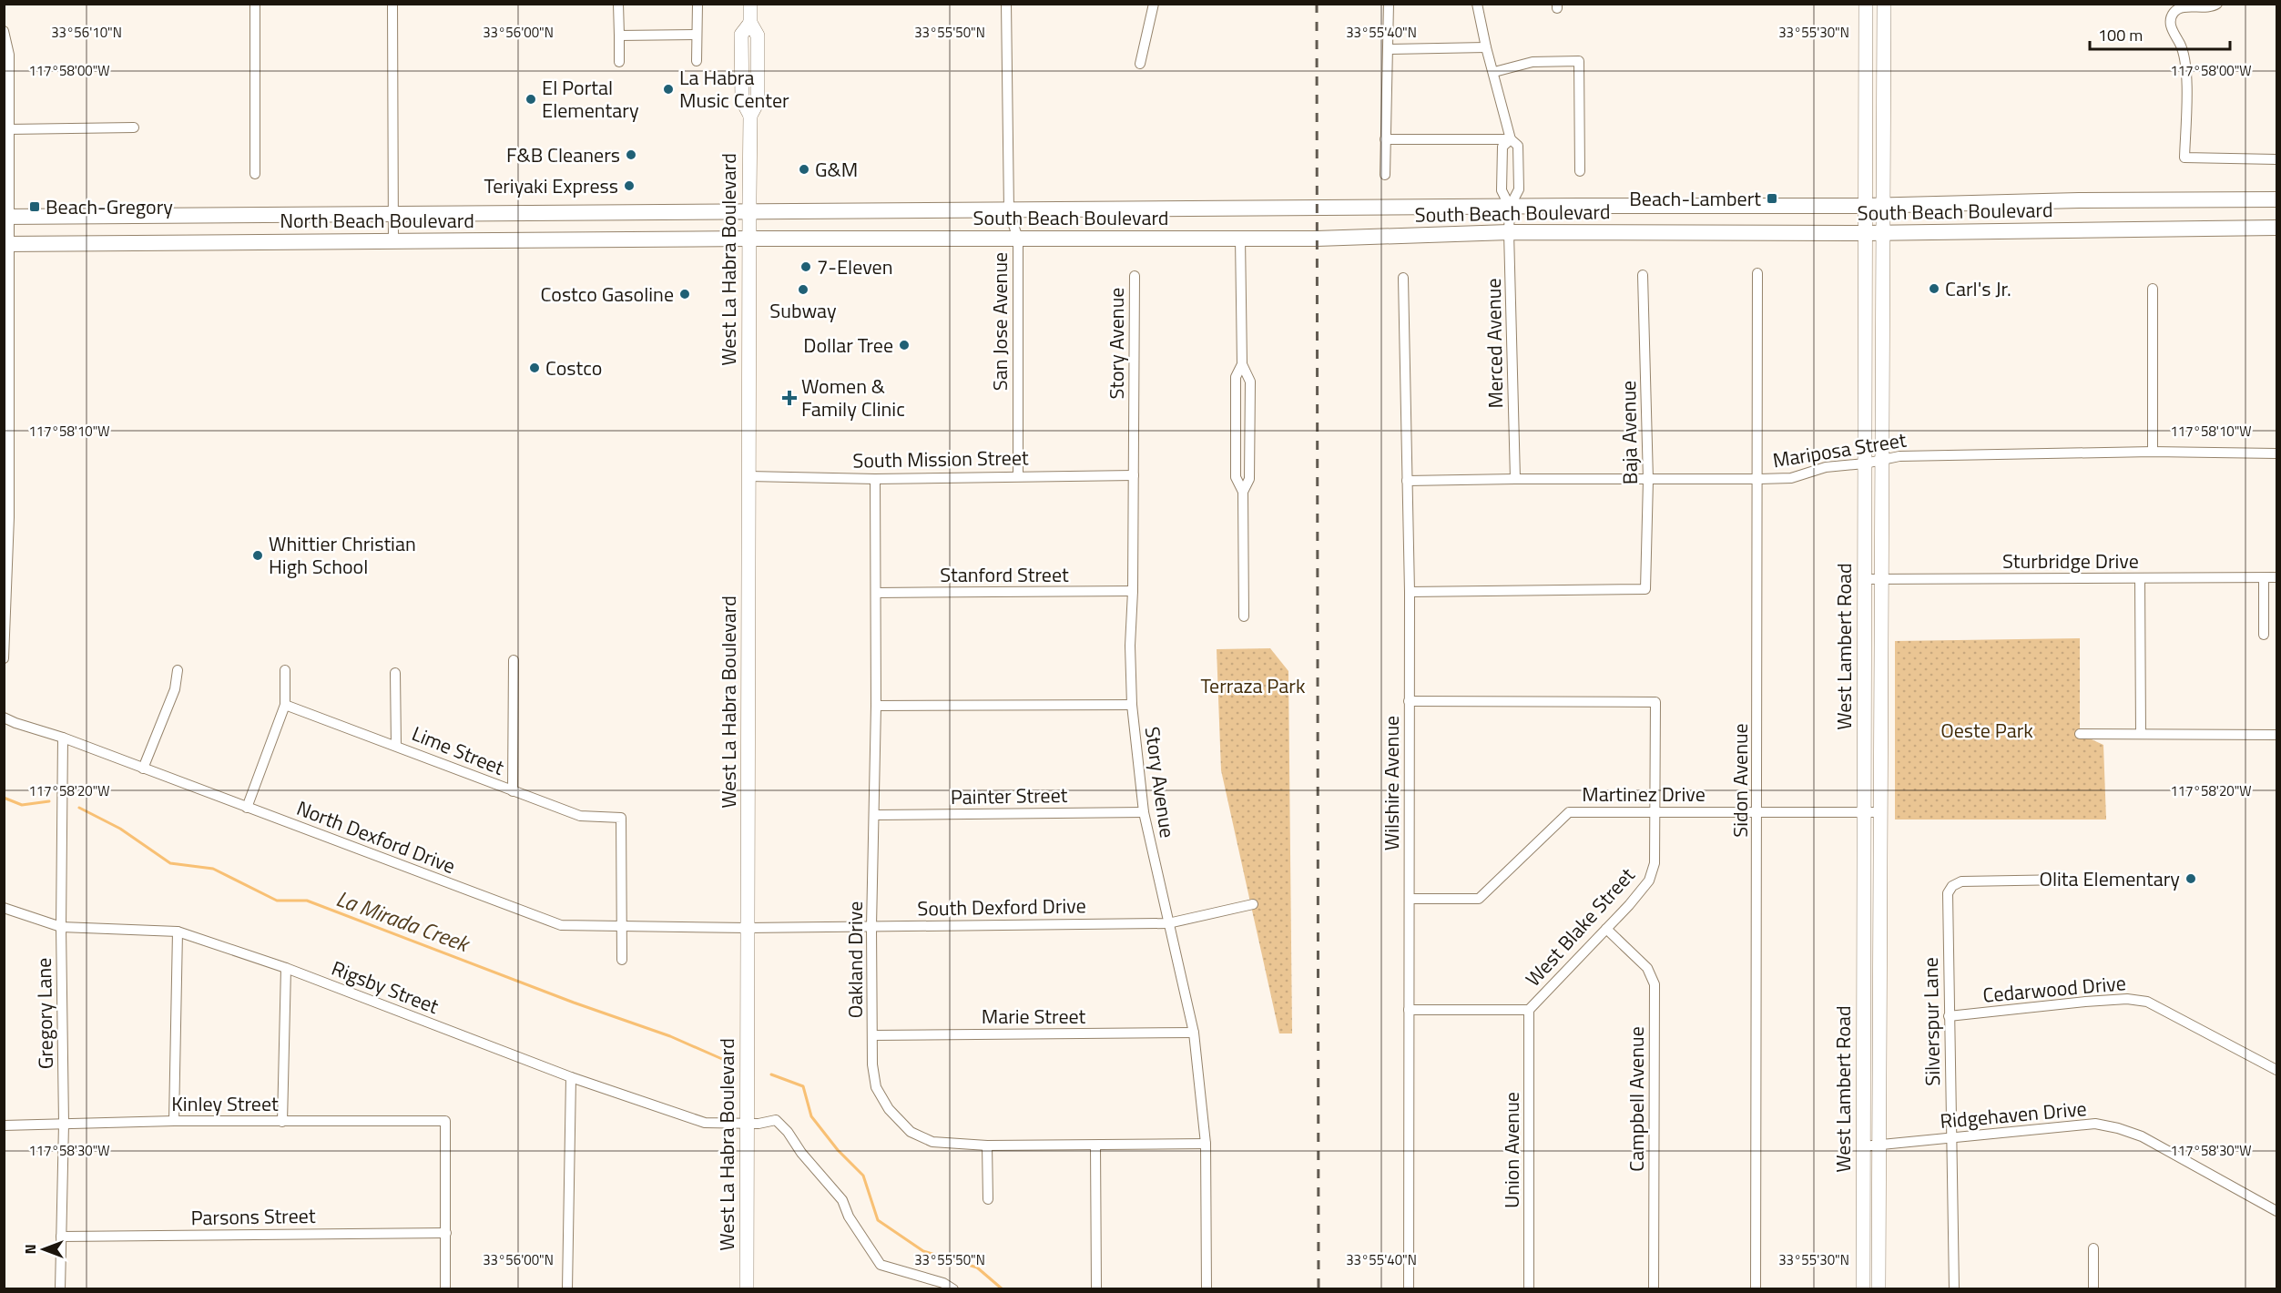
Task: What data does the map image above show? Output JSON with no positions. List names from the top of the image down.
{
  "streets": {
    "main road": [
      "South Beach Boulevard",
      "North Beach Boulevard",
      "West La Habra Boulevard",
      "West Lambert Road"
    ],
    "street": [
      "San Jose Avenue",
      "Story Avenue",
      "Merced Avenue",
      "Baja Avenue",
      "Mariposa Street",
      "South Mission Street",
      "Sturbridge Drive",
      "Stanford Street",
      "Lime Street",
      "Sidon Avenue",
      "Wilshire Avenue",
      "Martinez Drive",
      "Painter Street",
      "North Dexford Drive",
      "South Dexford Drive",
      "West Blake Street",
      "Oakland Drive",
      "Rigsby Street",
      "Cedarwood Drive",
      "Gregory Lane",
      "Marie Street",
      "Silverspur Lane",
      "Campbell Avenue",
      "Kinley Street",
      "Ridgehaven Drive",
      "Union Avenue",
      "Parsons Street"
    ]
  },
  "crossings": [
    ["South Beach Boulevard", "North Beach Boulevard"],
    ["South Beach Boulevard", "West La Habra Boulevard"],
    ["South Beach Boulevard", "San Jose Avenue"],
    ["South Beach Boulevard", "Merced Avenue"],
    ["South Beach Boulevard", "West Lambert Road"],
    ["North Beach Boulevard", "West La Habra Boulevard"],
    ["West La Habra Boulevard", "South Mission Street"],
    ["West La Habra Boulevard", "North Dexford Drive"],
    ["West La Habra Boulevard", "South Dexford Drive"],
    ["West La Habra Boulevard", "Rigsby Street"],
    ["San Jose Avenue", "South Mission Street"],
    ["Story Avenue", "South Mission Street"],
    ["Story Avenue", "Stanford Street"],
    ["Story Avenue", "Painter Street"],
    ["Story Avenue", "South Dexford Drive"],
    ["Story Avenue", "Oakland Drive"],
    ["Story Avenue", "Marie Street"],
    ["Merced Avenue", "Mariposa Street"],
    ["Baja Avenue", "Mariposa Street"],
    ["Baja Avenue", "Wilshire Avenue"],
    ["Mariposa Street", "West Lambert Road"],
    ["Mariposa Street", "Sidon Avenue"],
    ["Mariposa Street", "Wilshire Avenue"],
    ["South Mission Street", "Oakland Drive"],
    ["Sturbridge Drive", "West Lambert Road"],
    ["Stanford Street", "Oakland Drive"],
    ["West Lambert Road", "Martinez Drive"],
    ["West Lambert Road", "Ridgehaven Drive"],
    ["Lime Street", "North Dexford Drive"],
    ["Sidon Avenue", "Martinez Drive"],
    ["Wilshire Avenue", "Martinez Drive"],
    ["Wilshire Avenue", "West Blake Street"],
    ["Martinez Drive", "West Blake Street"],
    ["Painter Street", "Oakland Drive"],
    ["North Dexford Drive", "South Dexford Drive"],
    ["North Dexford Drive", "Gregory Lane"],
    ["South Dexford Drive", "Oakland Drive"],
    ["West Blake Street", "Campbell Avenue"],
    ["West Blake Street", "Union Avenue"],
    ["Oakland Drive", "Marie Street"],
    ["Rigsby Street", "Gregory Lane"],
    ["Cedarwood Drive", "Silverspur Lane"],
    ["Gregory Lane", "Kinley Street"],
    ["Gregory Lane", "Parsons Street"],
    ["Silverspur Lane", "Ridgehaven Drive"],
    ["Kinley Street", "Parsons Street"]
  ],
  "water": ["La Mirada Creek"],
  "parks": ["Terraza Park", "Oeste Park"],
  "places": {
    "other": [
      "La Habra Music Center",
      "El Portal Elementary",
      "F&B Cleaners",
      "G&M",
      "Teriyaki Express",
      "7-Eleven",
      "Carl's Jr.",
      "Subway",
      "Costco Gasoline",
      "Dollar Tree",
      "Costco",
      "Whittier Christian High School",
      "Olita Elementary"
    ],
    "transit": ["Beach-Lambert", "Beach-Gregory"],
    "health": ["Women & Family Clinic"]
  },
  "scale_bar": "100 m",
  "north": "left",
  "coordinates": [
    "33°56'10\"N",
    "33°56'00\"N",
    "33°55'50\"N",
    "33°55'40\"N",
    "33°55'30\"N",
    "117°58'00\"W",
    "117°58'10\"W",
    "117°58'20\"W",
    "117°58'30\"W"
  ]
}
